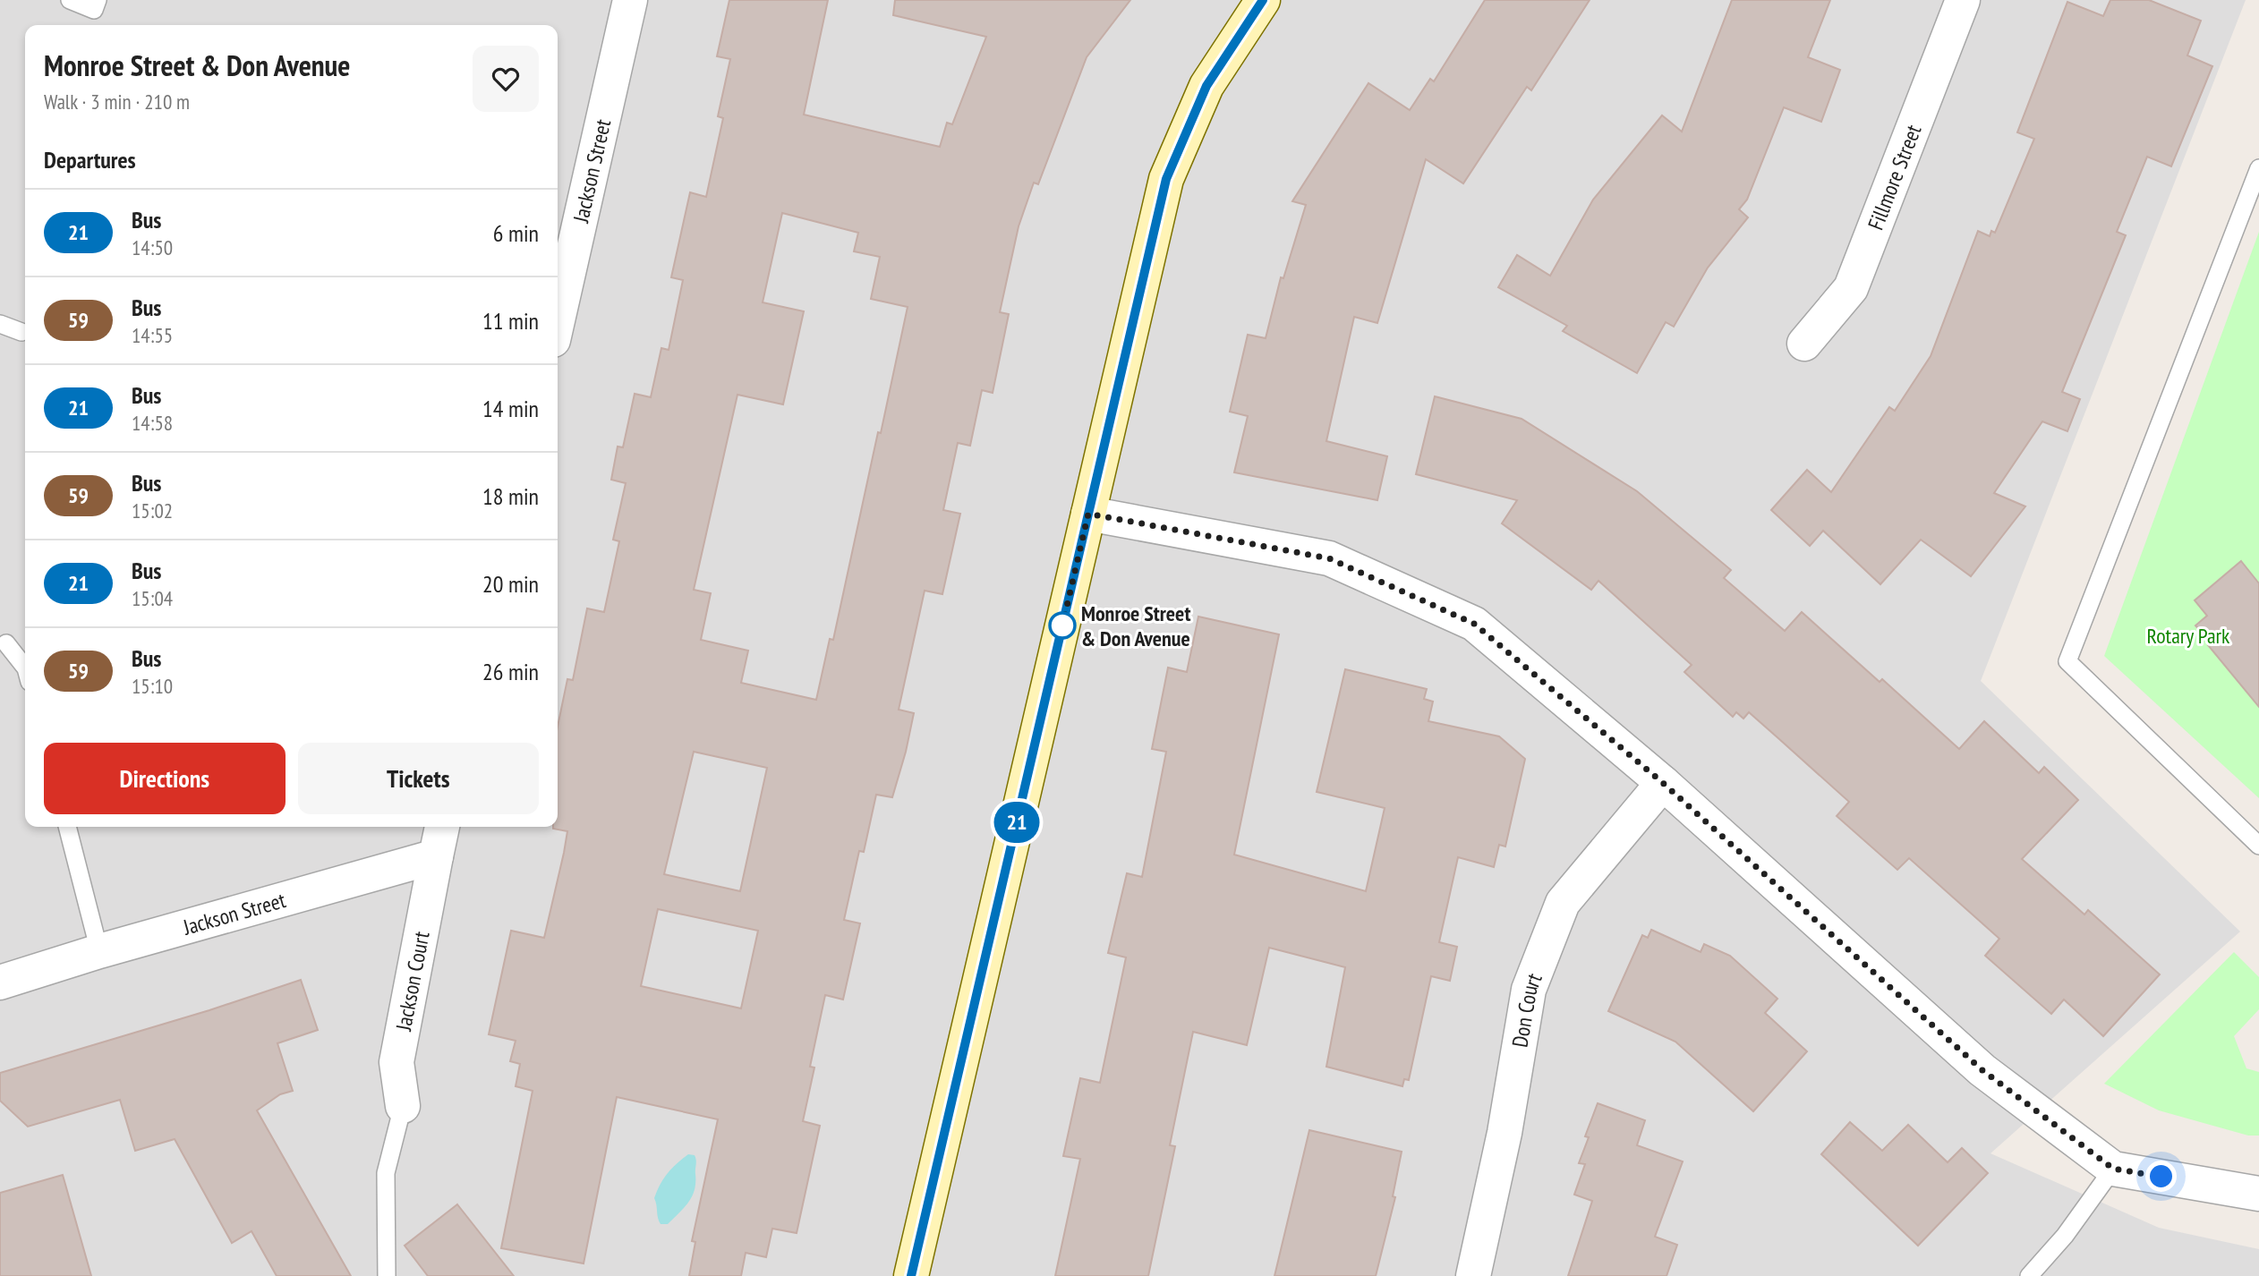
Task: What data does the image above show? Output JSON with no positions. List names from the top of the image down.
{
  "streets": {
    "street": [
      "Jackson Street",
      "Fillmore Street",
      "Jackson Court",
      "Don Court"
    ]
  },
  "crossings": [
    ["Jackson Street", "Jackson Court"]
  ],
  "parks": ["Rotary Park"],
  "places": ["Monroe Street & Don Avenue"],
  "lines": ["bus line 21"],
  "page": {
    "on_map": "21",
    "heading": [
      ["Monroe Street & Don Avenue", "Walk · 3 min · 210 m"],
      "Departures"
    ],
    "list": [
      {
        "mark": "21",
        "name": "Bus",
        "note": "14:50",
        "value": "6 min"
      },
      {
        "mark": "59",
        "name": "Bus",
        "note": "14:55",
        "value": "11 min"
      },
      {
        "mark": "21",
        "name": "Bus",
        "note": "14:58",
        "value": "14 min"
      },
      {
        "mark": "59",
        "name": "Bus",
        "note": "15:02",
        "value": "18 min"
      },
      {
        "mark": "21",
        "name": "Bus",
        "note": "15:04",
        "value": "20 min"
      },
      {
        "mark": "59",
        "name": "Bus",
        "note": "15:10",
        "value": "26 min"
      }
    ],
    "buttons": ["Directions", "Tickets"]
  }
}
